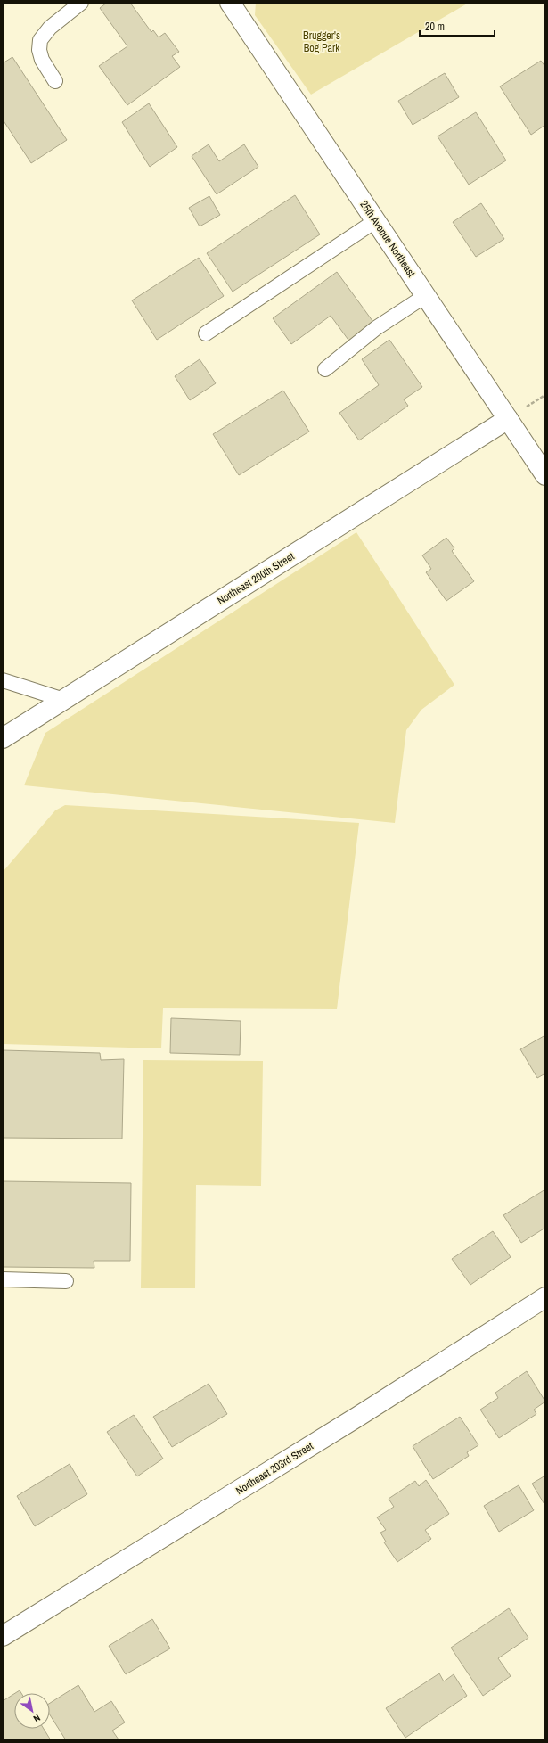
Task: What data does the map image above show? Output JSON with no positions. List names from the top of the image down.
{
  "streets": {
    "street": ["25th Avenue Northeast", "Northeast 200th Street", "Northeast 203rd Street"]
  },
  "crossings": [
    ["25th Avenue Northeast", "Northeast 200th Street"]
  ],
  "parks": ["Brugger's Bog Park"],
  "scale_bar": "20 m",
  "north": "bottom right"
}
